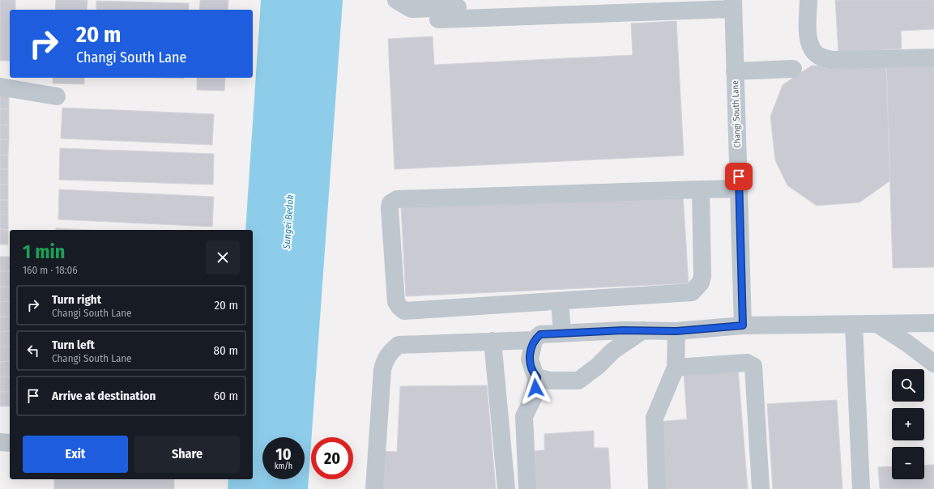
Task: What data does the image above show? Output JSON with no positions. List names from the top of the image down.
{
  "streets": {
    "street": ["Changi South Lane"]
  },
  "water": ["Sungei Bedok"],
  "page": {
    "turn": ["20 m", "Changi South Lane"],
    "heading": ["1 min", "160 m · 18:06"],
    "list": [
      {
        "name": "Turn right",
        "note": "Changi South Lane",
        "value": "20 m"
      },
      {
        "name": "Turn left",
        "note": "Changi South Lane",
        "value": "80 m"
      },
      {
        "name": "Arrive at destination",
        "value": "60 m"
      }
    ],
    "map_buttons": ["+", "−"],
    "buttons": ["Exit", "Share"],
    "speed": "10 km/h",
    "limit": "20"
  }
}
